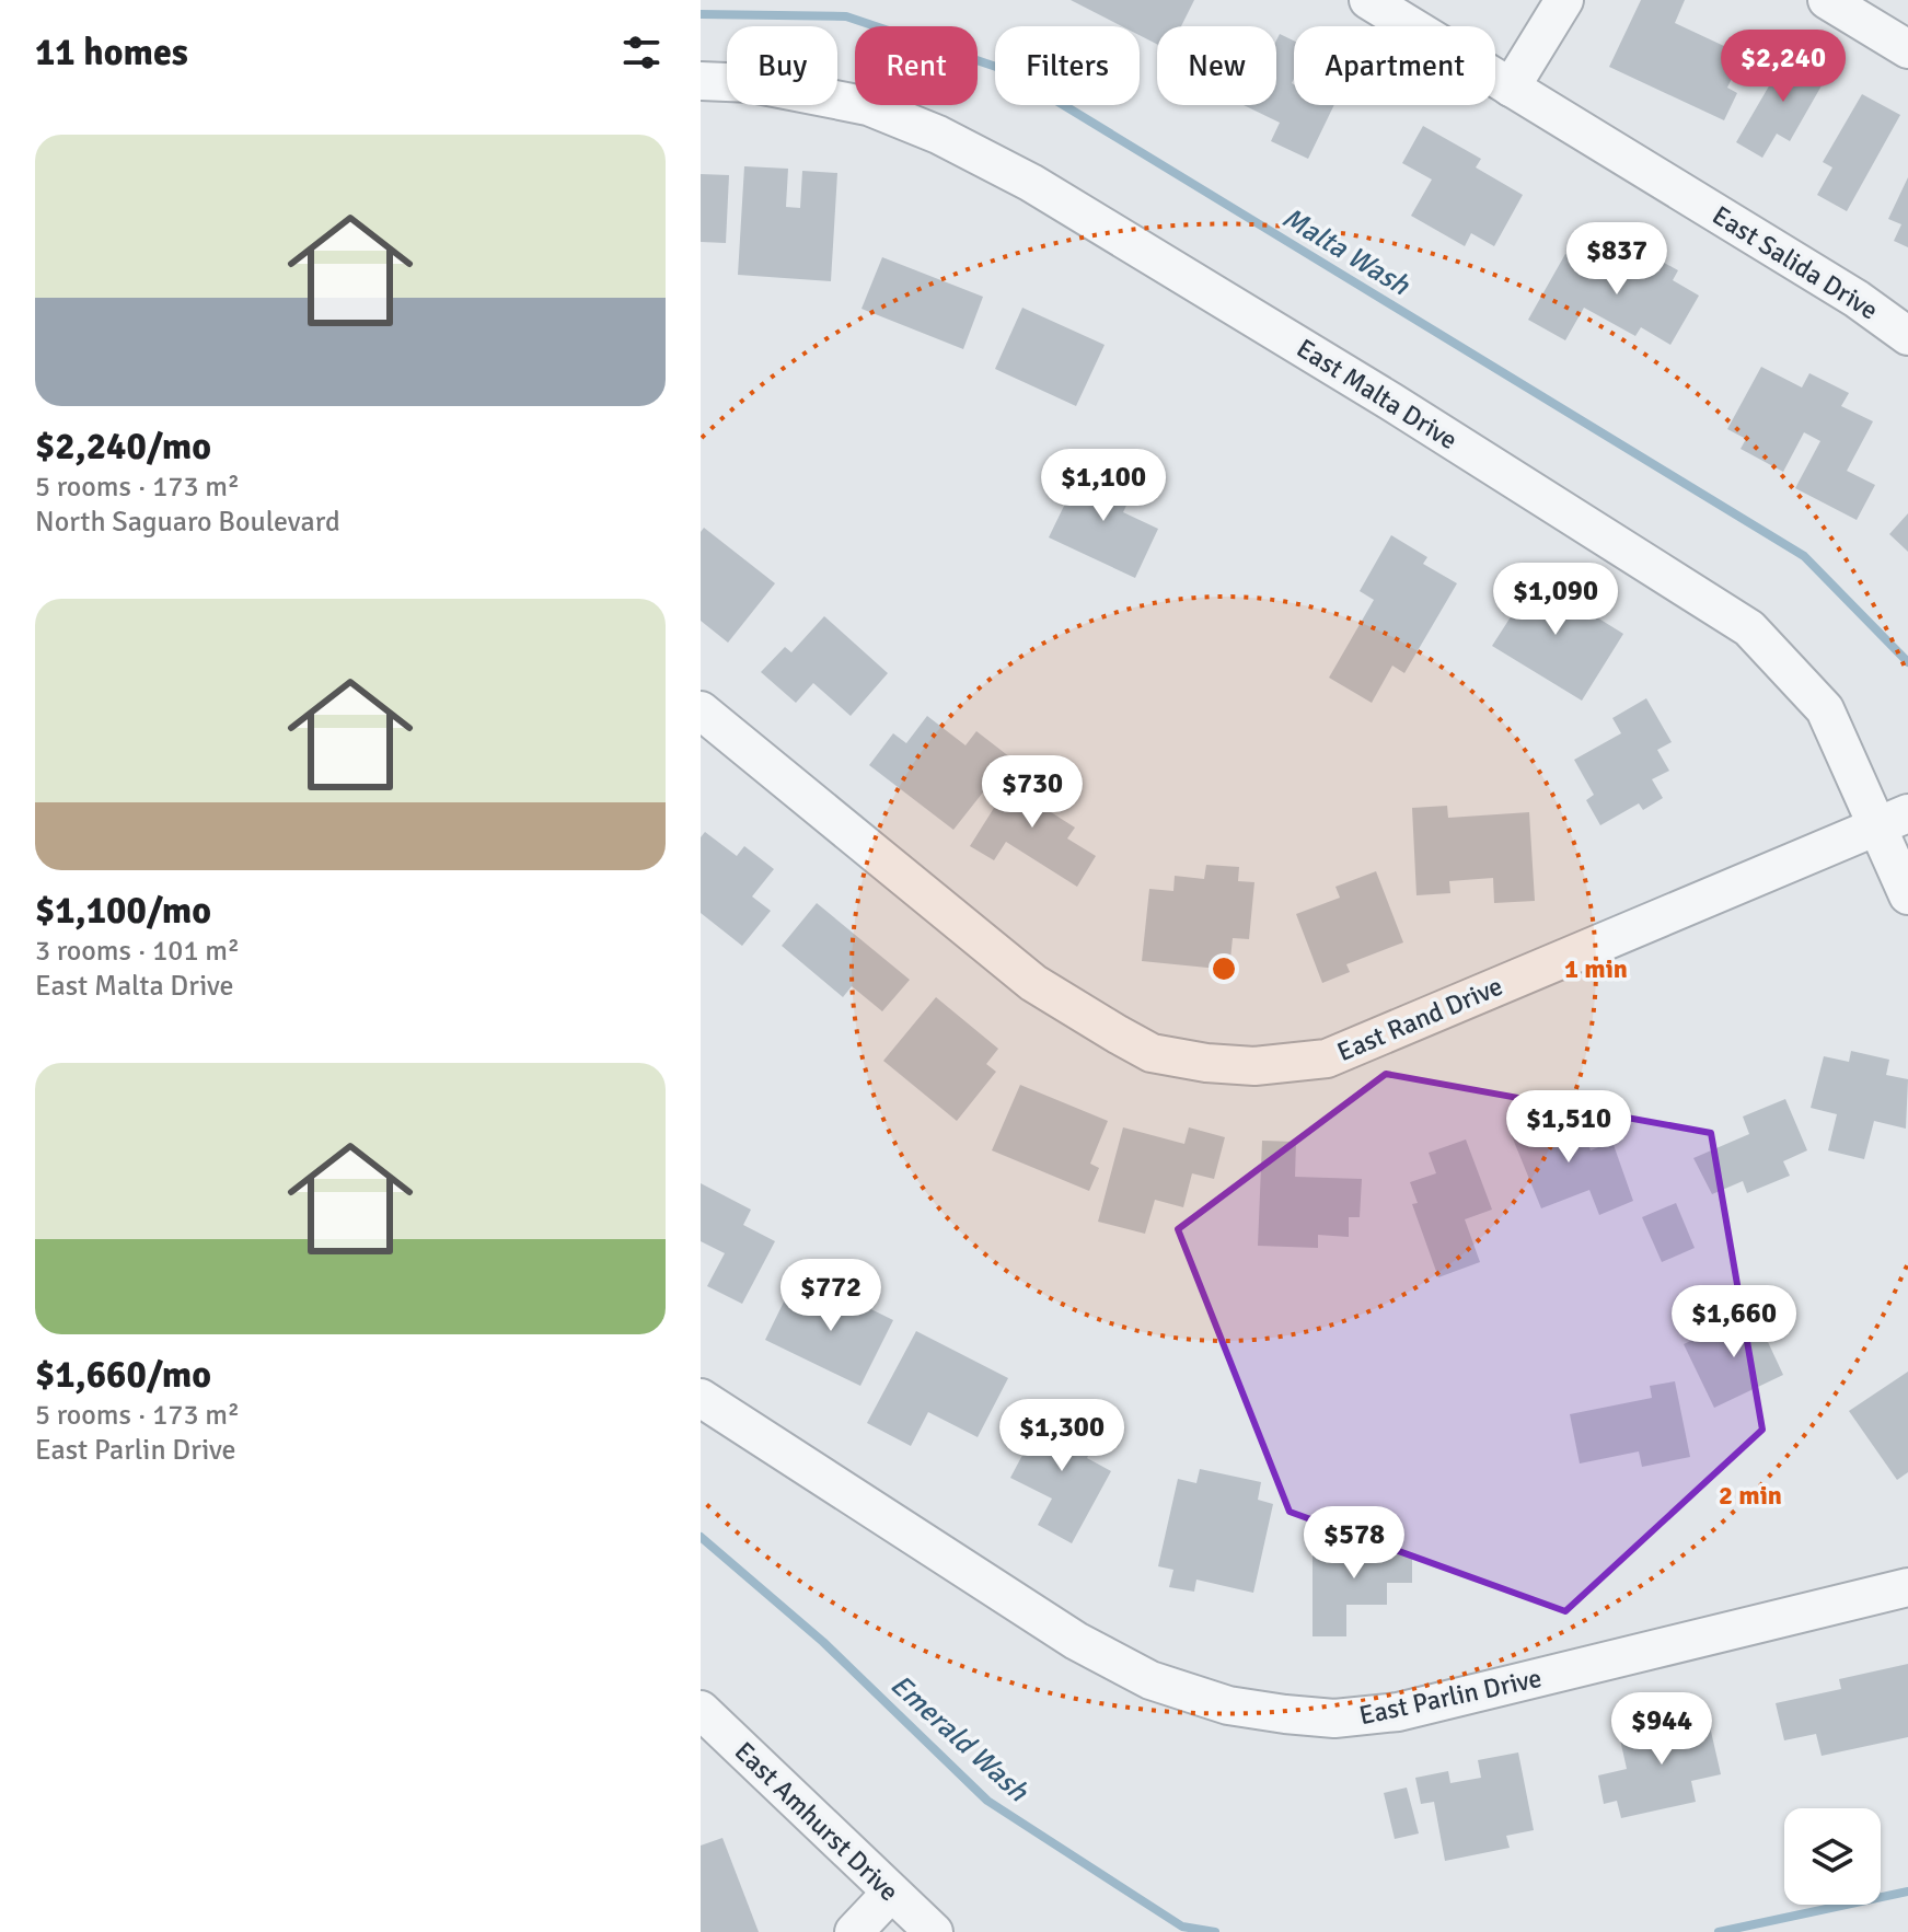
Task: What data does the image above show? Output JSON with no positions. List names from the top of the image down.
{
  "streets": {
    "street": [
      "East Salida Drive",
      "East Malta Drive",
      "East Rand Drive",
      "East Parlin Drive",
      "East Amhurst Drive"
    ]
  },
  "crossings": [
    ["East Malta Drive", "East Rand Drive"]
  ],
  "water": ["Malta Wash", "Emerald Wash"],
  "page": {
    "heading": "11 homes",
    "chip": [
      "Buy",
      "Rent",
      "Filters",
      "New",
      "Apartment"
    ],
    "price": [
      "$2,240",
      "$837",
      "$1,100",
      "$1,090",
      "$730",
      "$1,510",
      "$772",
      "$1,660",
      "$1,300",
      "$578",
      "$944"
    ],
    "list": [
      {
        "name": "$2,240/mo",
        "note": "5 rooms · 173 m² · North Saguaro Boulevard"
      },
      {
        "name": "$1,100/mo",
        "note": "3 rooms · 101 m² · East Malta Drive"
      },
      {
        "name": "$1,660/mo",
        "note": "5 rooms · 173 m² · East Parlin Drive"
      }
    ]
  },
  "rings": ["1 min", "2 min"]
}
